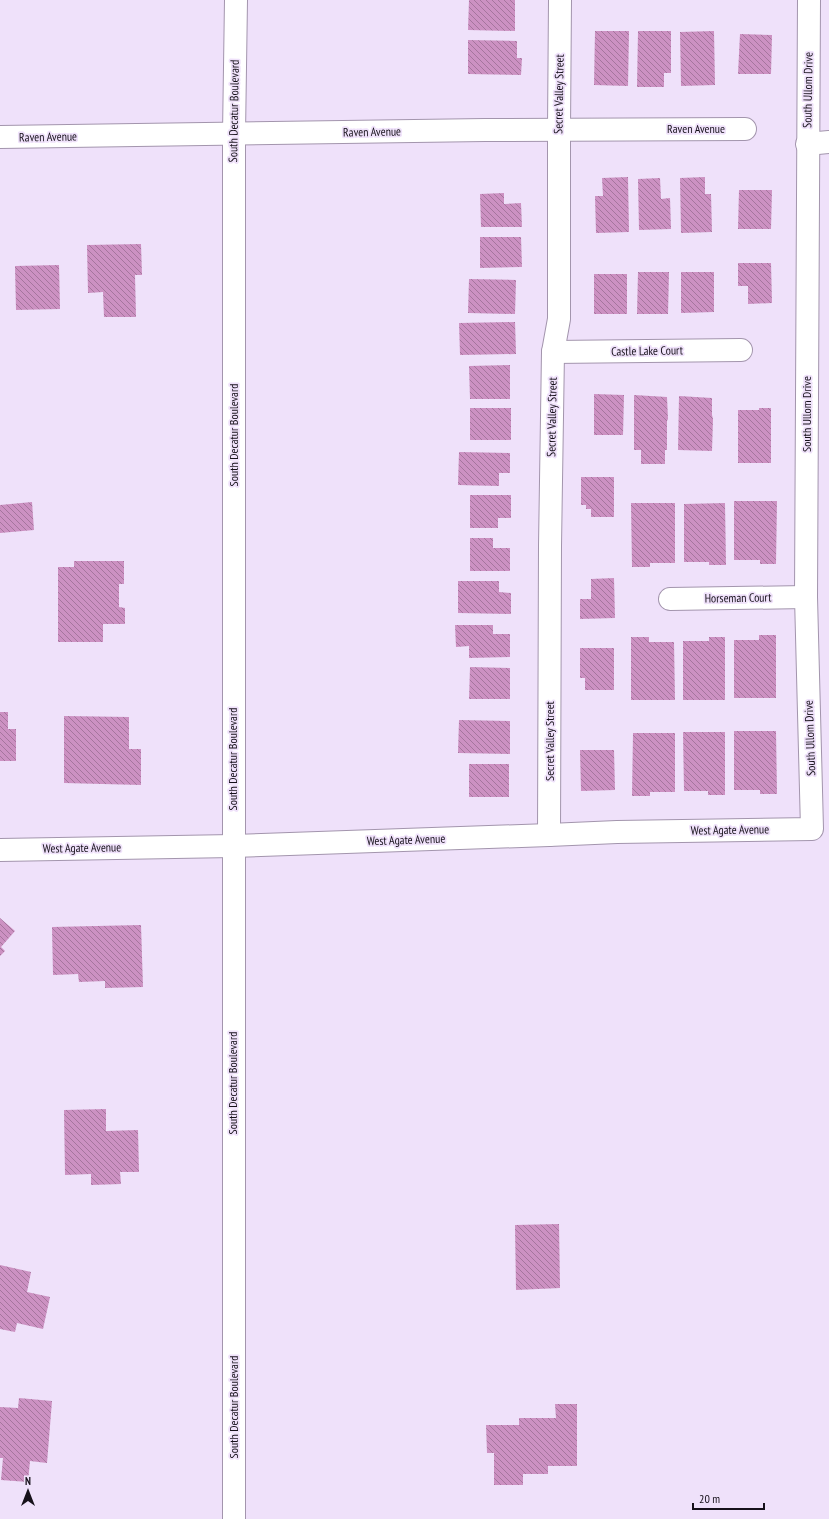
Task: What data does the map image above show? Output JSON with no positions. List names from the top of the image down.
{
  "streets": {
    "street": [
      "South Ullom Drive",
      "Secret Valley Street",
      "South Decatur Boulevard",
      "Raven Avenue",
      "Castle Lake Court",
      "Horseman Court",
      "West Agate Avenue"
    ]
  },
  "crossings": [
    ["South Ullom Drive", "Horseman Court"],
    ["South Ullom Drive", "West Agate Avenue"],
    ["Secret Valley Street", "Raven Avenue"],
    ["Secret Valley Street", "Castle Lake Court"],
    ["Secret Valley Street", "West Agate Avenue"],
    ["South Decatur Boulevard", "Raven Avenue"],
    ["South Decatur Boulevard", "West Agate Avenue"]
  ],
  "scale_bar": "20 m",
  "north": "top"
}
